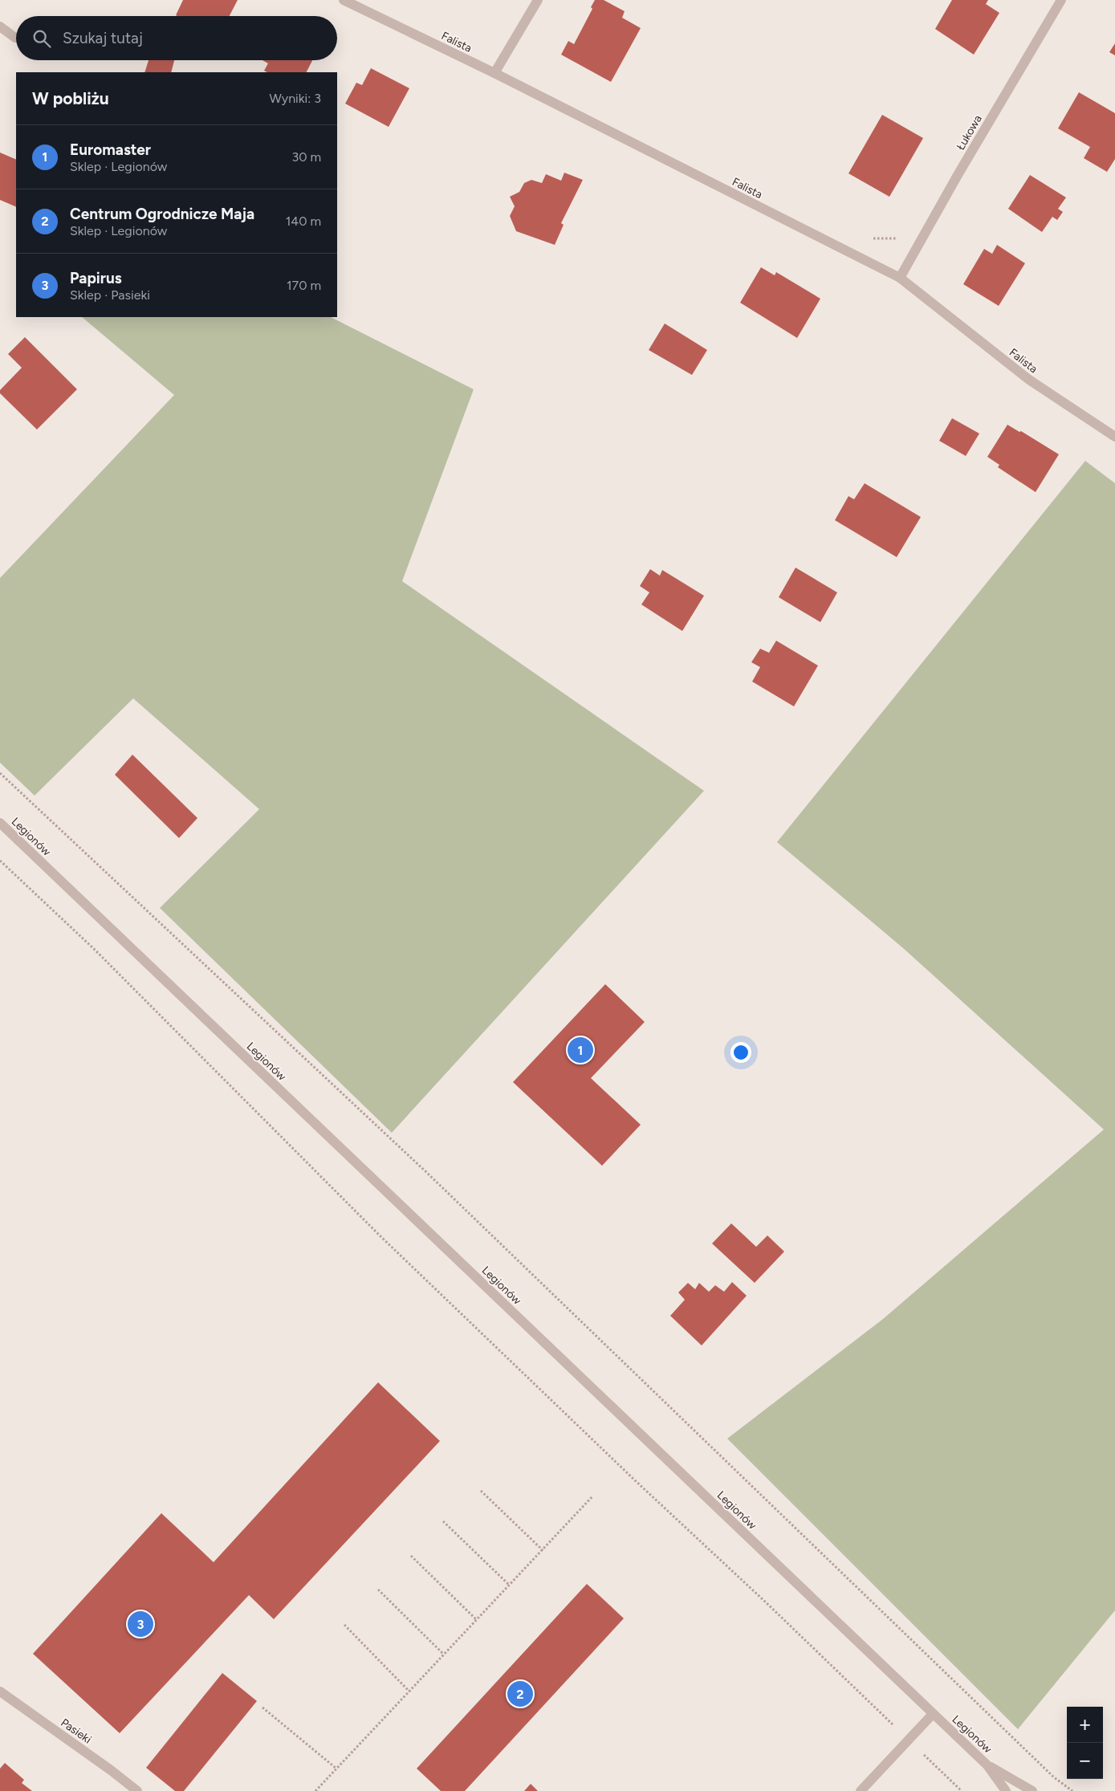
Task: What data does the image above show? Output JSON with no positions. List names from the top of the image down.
{
  "streets": {
    "street": [
      "Falista",
      "Łukowa",
      "Legionów",
      "Pasieki"
    ]
  },
  "crossings": [
    ["Falista", "Łukowa"]
  ],
  "page": {
    "search": "Szukaj tutaj",
    "heading": ["W pobliżu", "Wyniki: 3"],
    "list": [
      {
        "mark": "1",
        "name": "Euromaster",
        "note": "Sklep · Legionów",
        "value": "30 m"
      },
      {
        "mark": "2",
        "name": "Centrum Ogrodnicze Maja",
        "note": "Sklep · Legionów",
        "value": "140 m"
      },
      {
        "mark": "3",
        "name": "Papirus",
        "note": "Sklep · Pasieki",
        "value": "170 m"
      }
    ],
    "pins": ["1", "3", "2"],
    "map_buttons": ["+", "−"]
  }
}
